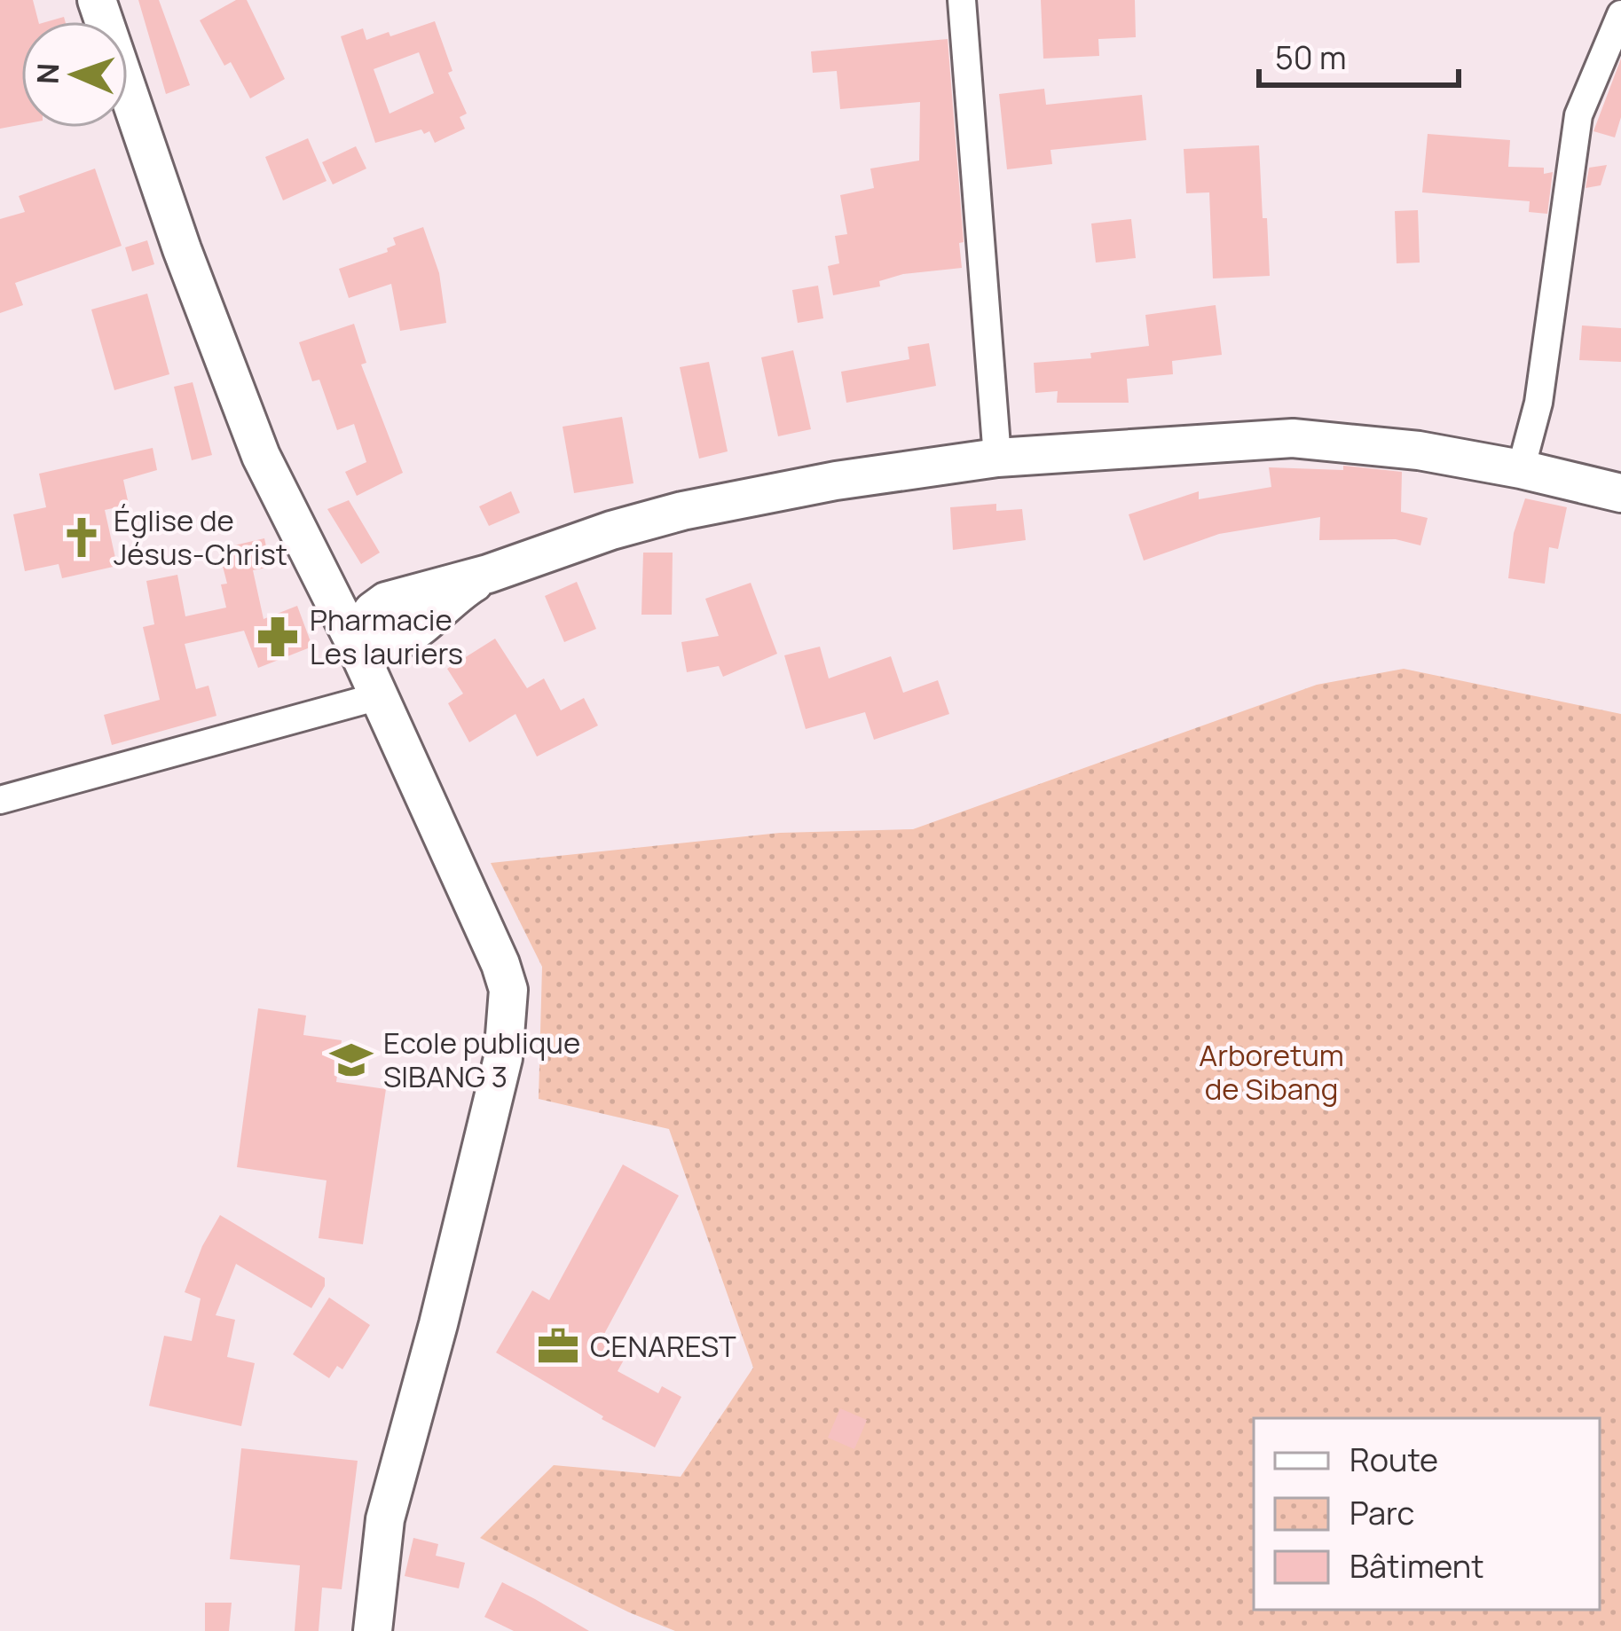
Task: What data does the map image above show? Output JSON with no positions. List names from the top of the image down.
{
  "parks": ["Arboretum de Sibang"],
  "places": {
    "church": ["Église de Jésus-Christ"],
    "pharmacy": ["Pharmacie Les lauriers"],
    "school or university": ["Ecole publique SIBANG 3"],
    "office": ["CENAREST"]
  },
  "legend": ["Route", "Parc", "Bâtiment"],
  "scale_bar": "50 m",
  "north": "left"
}
